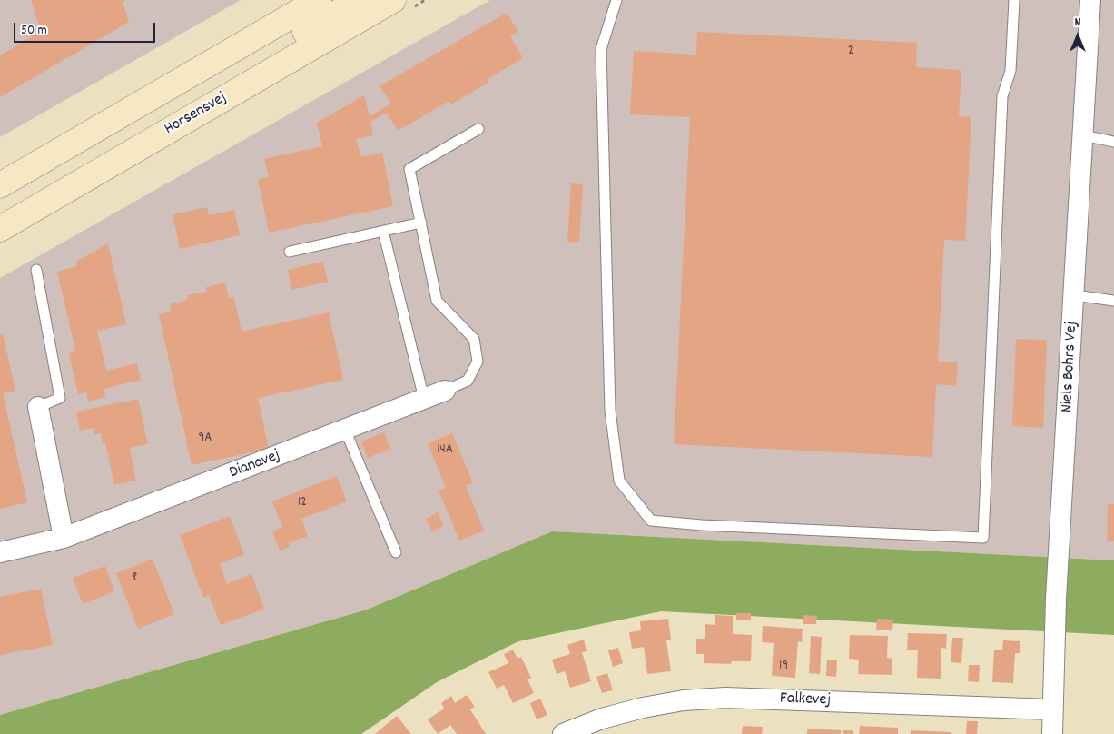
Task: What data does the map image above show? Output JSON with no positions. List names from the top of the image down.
{
  "streets": {
    "main road": ["Horsensvej"],
    "street": ["Niels Bohrs Vej", "Dianavej", "Falkevej"]
  },
  "crossings": [
    ["Niels Bohrs Vej", "Falkevej"]
  ],
  "house_numbers": [
    "2",
    "9A",
    "14A",
    "12",
    "8",
    "19"
  ],
  "scale_bar": "50 m",
  "north": "top"
}
